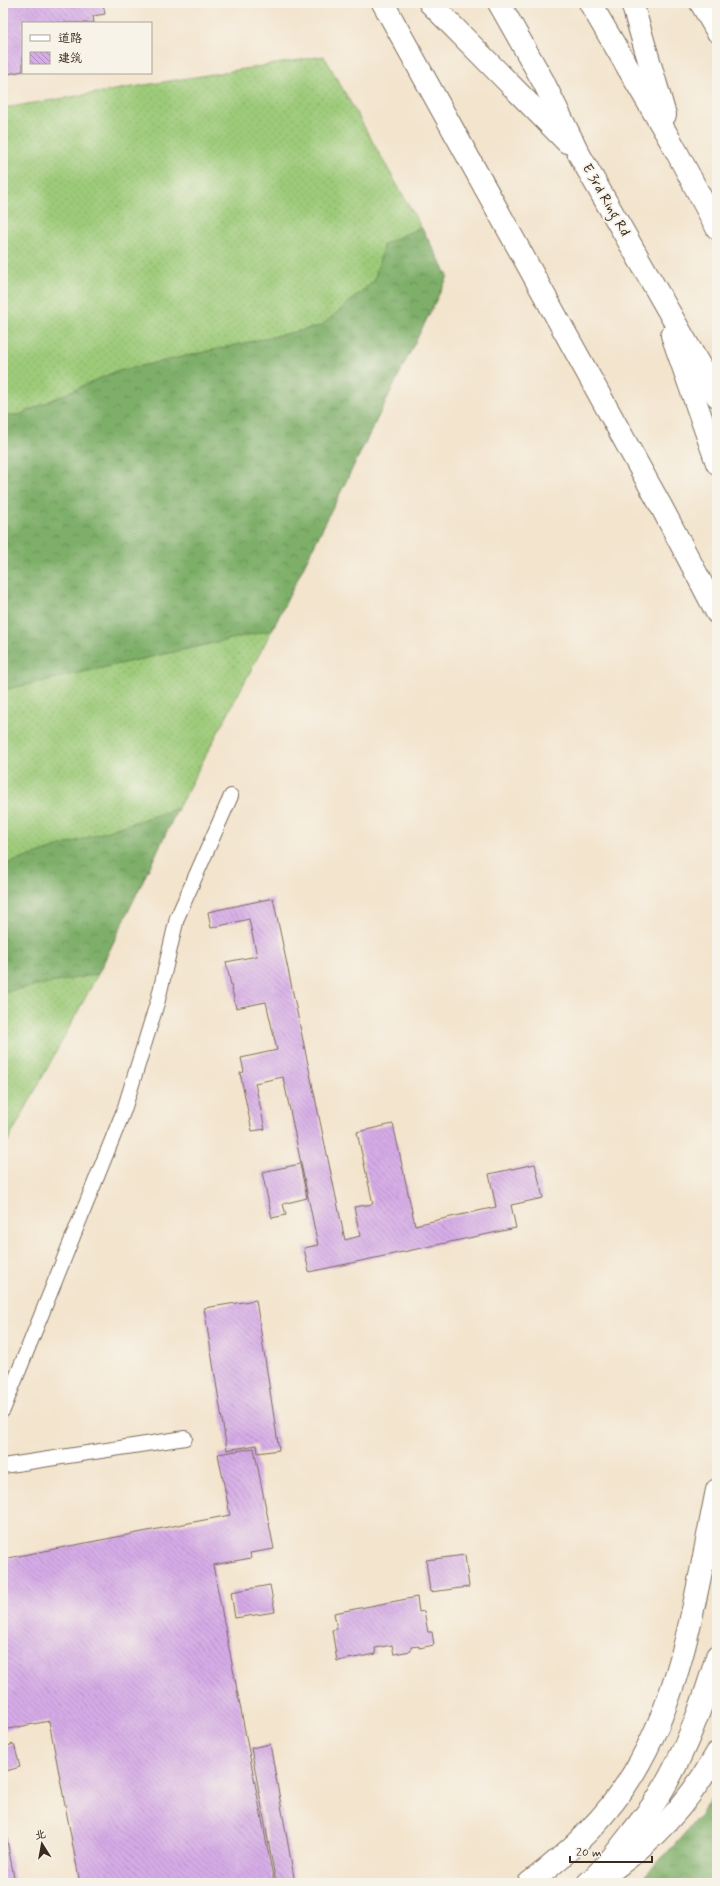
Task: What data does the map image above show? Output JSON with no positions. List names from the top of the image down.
{
  "streets": {
    "main road": ["E 3rd Ring Rd"]
  },
  "legend": ["道路", "建筑"],
  "scale_bar": "20 m",
  "north": "top"
}
